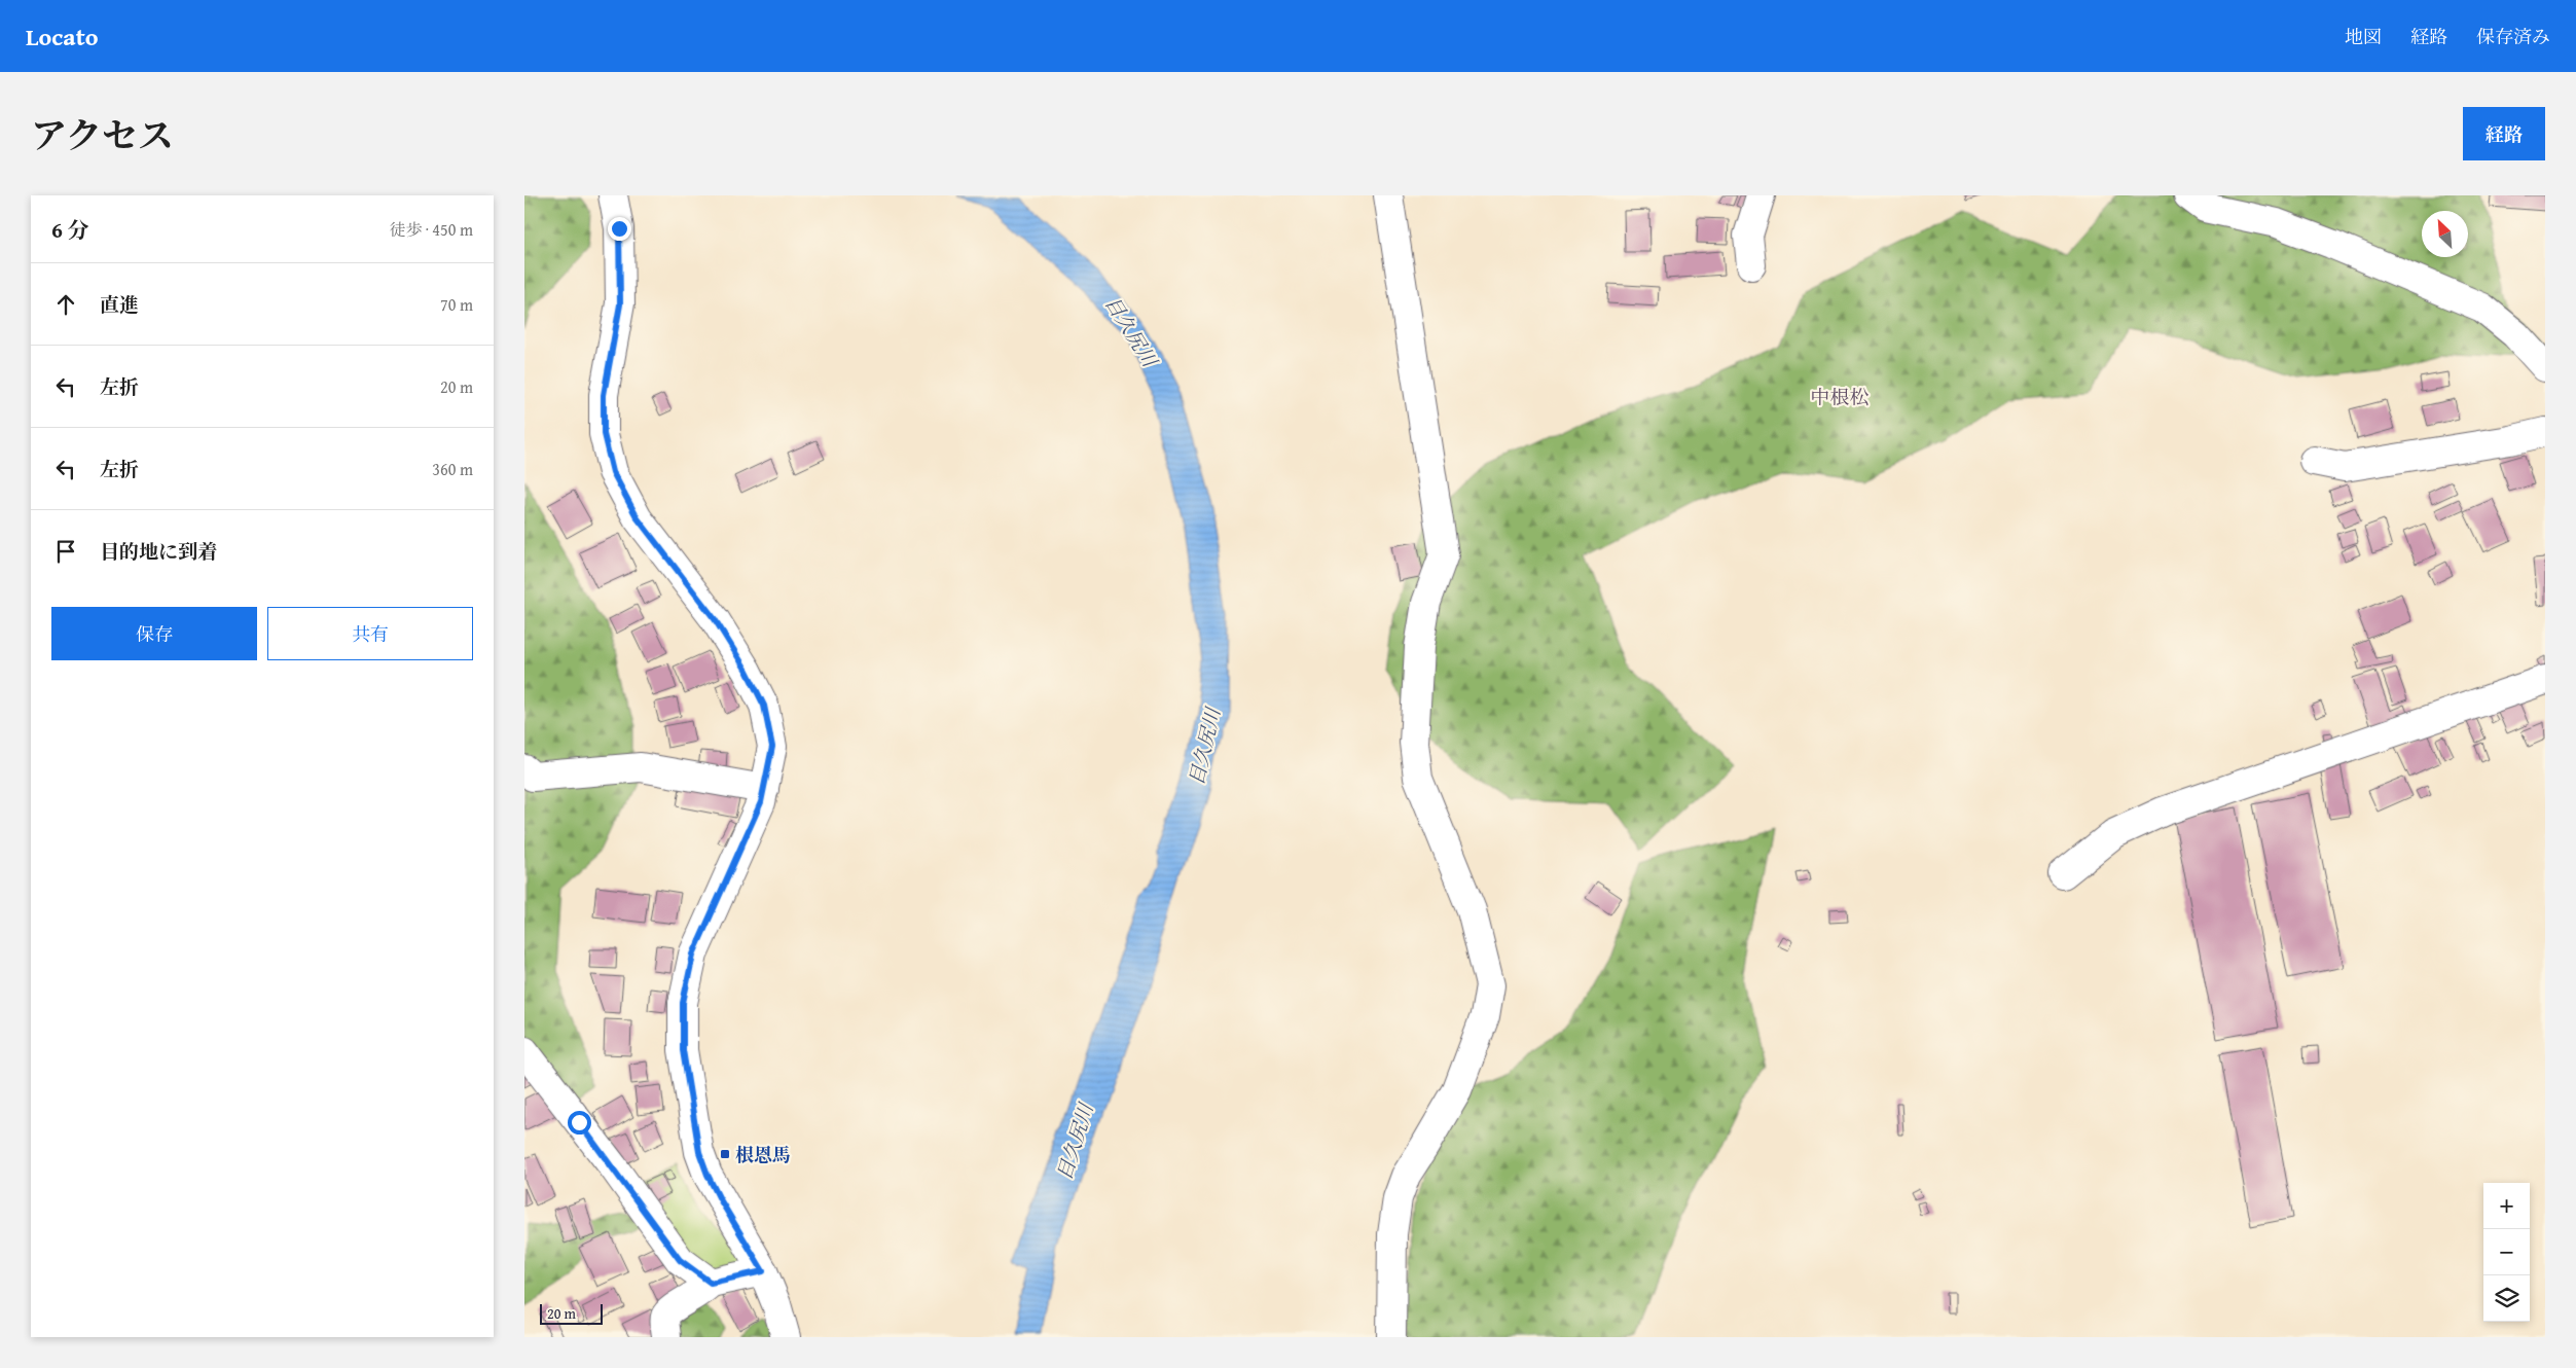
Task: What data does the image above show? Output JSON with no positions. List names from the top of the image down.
{
  "districts": ["中根松"],
  "water": ["目久尻川"],
  "places": {
    "transit": ["根恩馬"]
  },
  "scale_bar": "20 m",
  "north": "top left",
  "page": {
    "header": "Locato",
    "nav": ["地図", "経路", "保存済み"],
    "title": "アクセス",
    "buttons": [
      "経路",
      ["保存", "共有"]
    ],
    "heading": ["6 分", "徒歩 · 450 m"],
    "list": [
      ["直進", "70 m"],
      ["左折", "20 m"],
      ["左折", "360 m"],
      "目的地に到着"
    ],
    "map_buttons": ["+", "−"],
    "scale": "20 m"
  }
}
